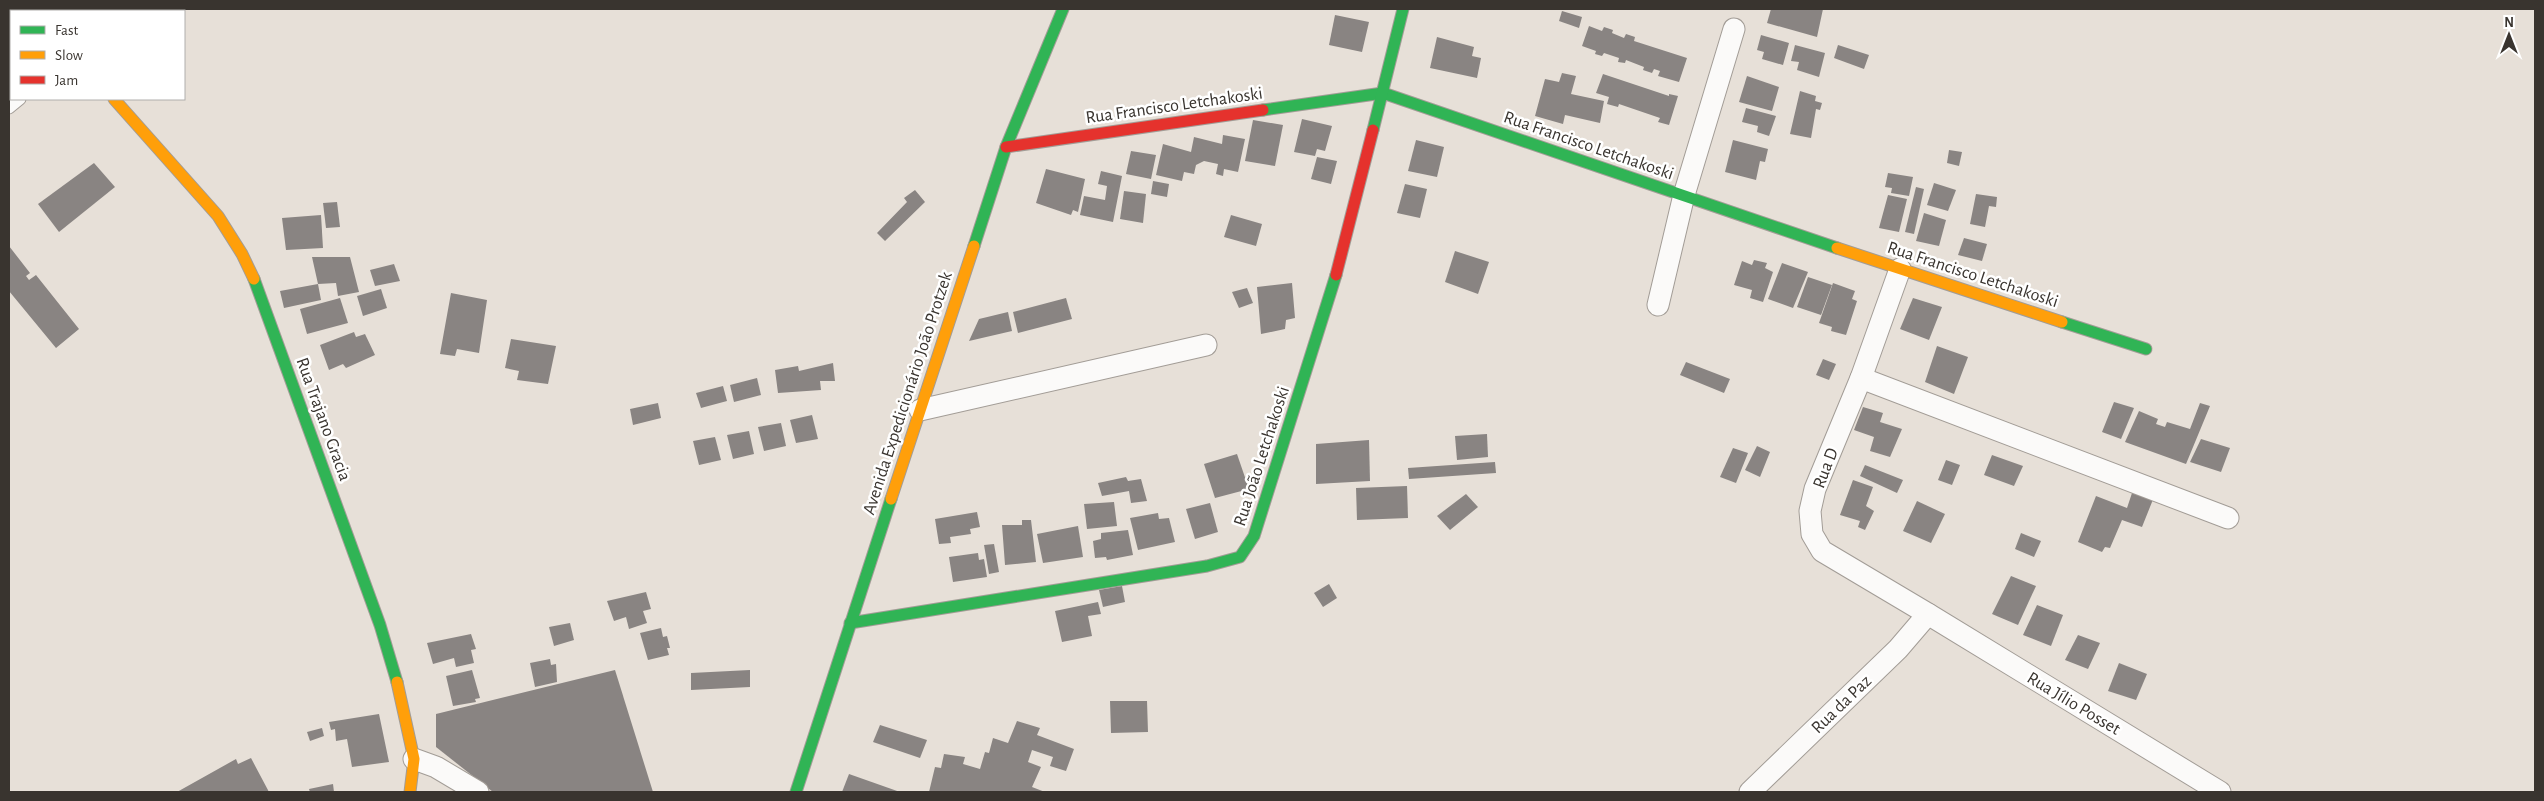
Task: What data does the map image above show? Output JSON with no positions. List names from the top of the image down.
{
  "streets": {
    "main road": [
      "Rua Francisco Letchakoski",
      "Avenida Expedicionário João Protzek",
      "Rua Trajano Gracia",
      "Rua João Letchakoski"
    ],
    "street": ["Rua D", "Rua Jílio Posset", "Rua da Paz"]
  },
  "crossings": [
    ["Rua Francisco Letchakoski", "Avenida Expedicionário João Protzek"],
    ["Rua Francisco Letchakoski", "Rua João Letchakoski"],
    ["Rua Francisco Letchakoski", "Rua D"],
    ["Avenida Expedicionário João Protzek", "Rua João Letchakoski"],
    ["Rua D", "Rua Jílio Posset"],
    ["Rua D", "Rua da Paz"],
    ["Rua Jílio Posset", "Rua da Paz"]
  ],
  "legend": ["Fast", "Slow", "Jam"],
  "north": "top"
}
